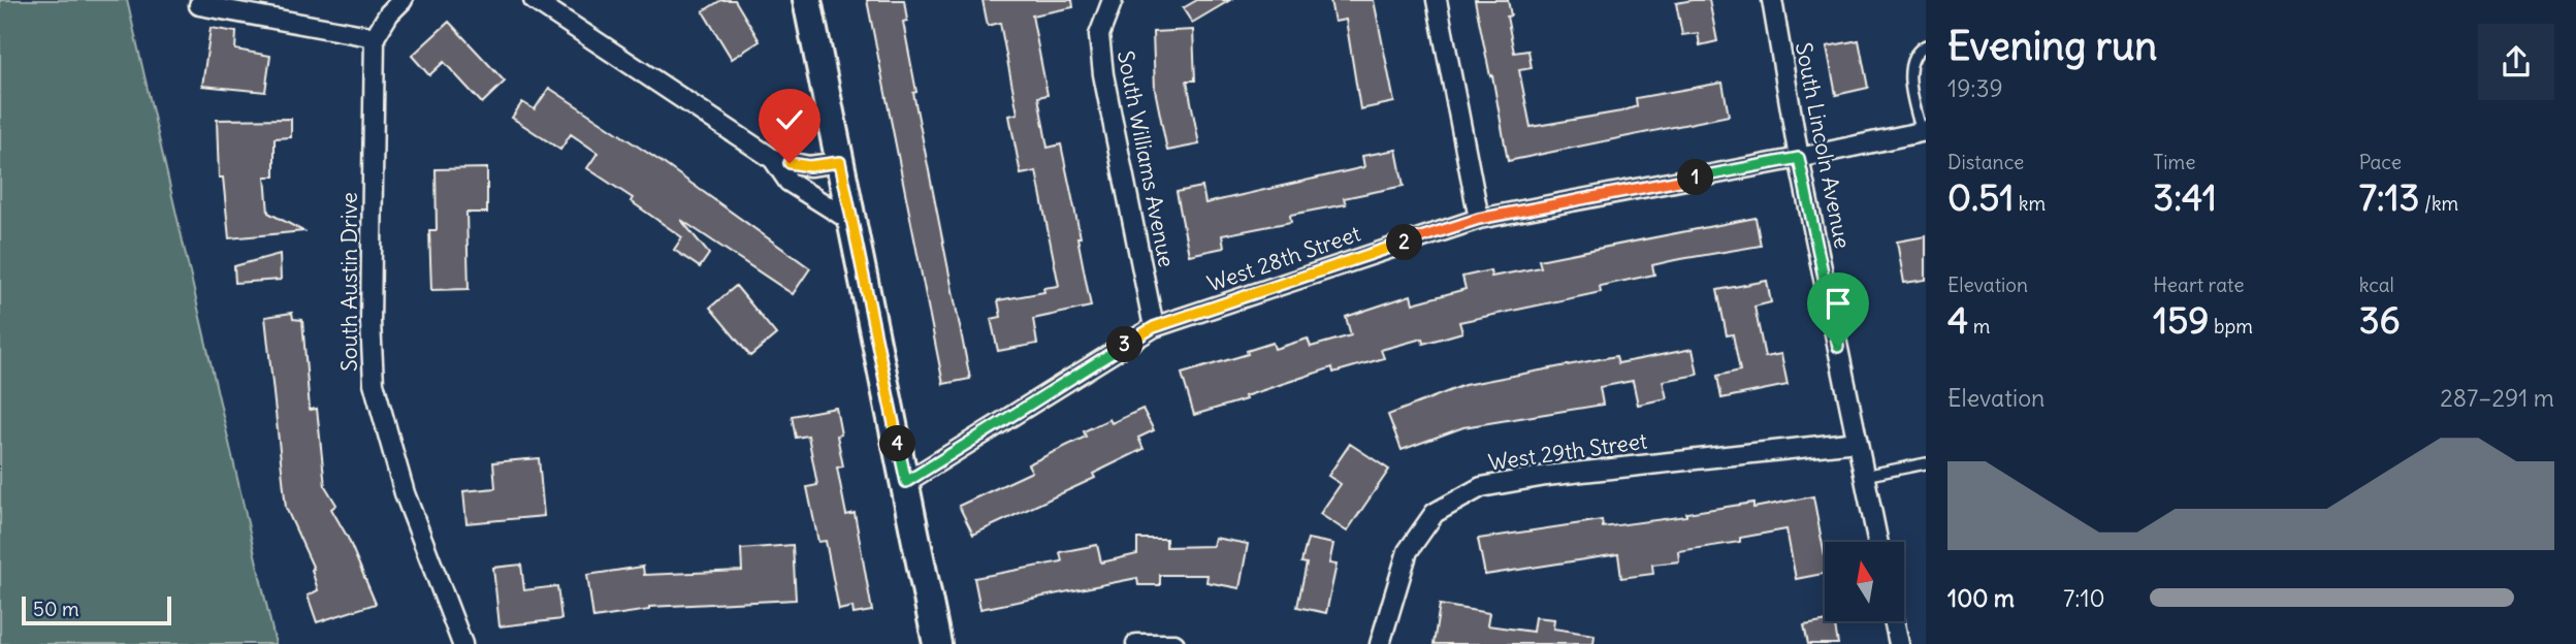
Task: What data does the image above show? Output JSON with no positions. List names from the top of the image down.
{
  "streets": {
    "street": [
      "South Lincoln Avenue",
      "South Williams Avenue",
      "West 28th Street",
      "South Austin Drive",
      "West 29th Street"
    ]
  },
  "crossings": [
    ["South Lincoln Avenue", "West 28th Street"],
    ["South Lincoln Avenue", "West 29th Street"],
    ["South Williams Avenue", "West 28th Street"]
  ],
  "scale_bar": "50 m",
  "north": "top",
  "page": {
    "heading": ["Evening run", "19:39"],
    "stats": [
      ["Distance", "0.51 km"],
      ["Time", "3:41"],
      ["Pace", "7:13 /km"],
      ["Elevation", "4 m"],
      ["Heart rate", "159 bpm"],
      ["kcal", "36"]
    ],
    "pins": [
      "1",
      "2",
      "3",
      "4"
    ],
    "chart": ["Elevation", "287–291 m"],
    "list": [
      {
        "name": "100 m",
        "note": "7:10"
      }
    ],
    "scale": "50 m"
  }
}
